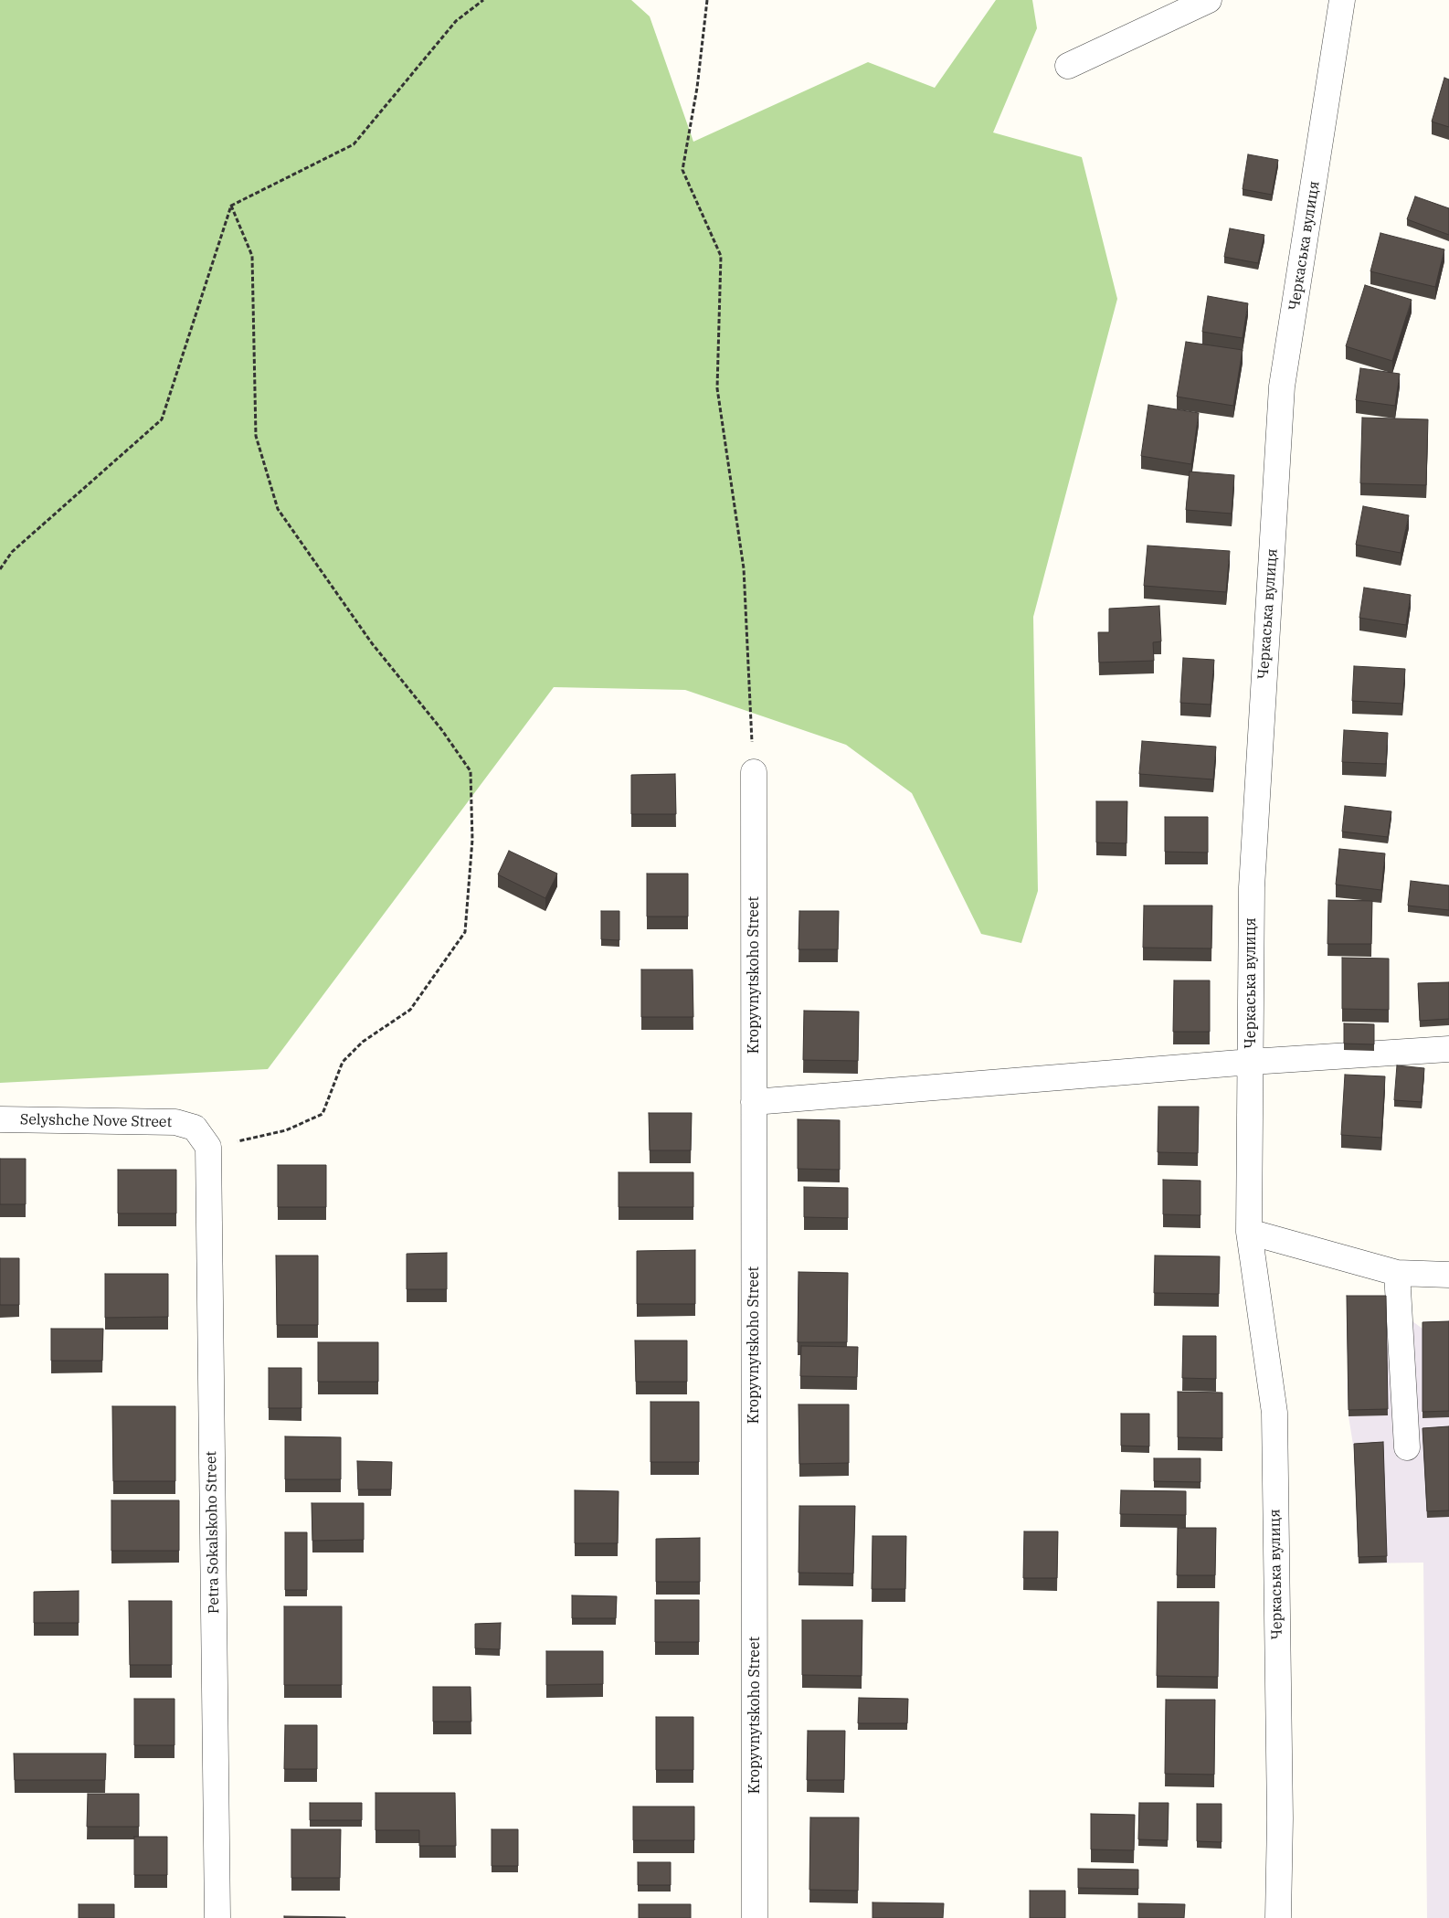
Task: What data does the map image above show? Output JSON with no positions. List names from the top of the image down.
{
  "streets": {
    "street": [
      "Черкаська вулиця",
      "Kropyvnytskoho Street",
      "Selyshche Nove Street",
      "Petra Sokalskoho Street"
    ]
  },
  "crossings": [
    ["Selyshche Nove Street", "Petra Sokalskoho Street"]
  ]
}
